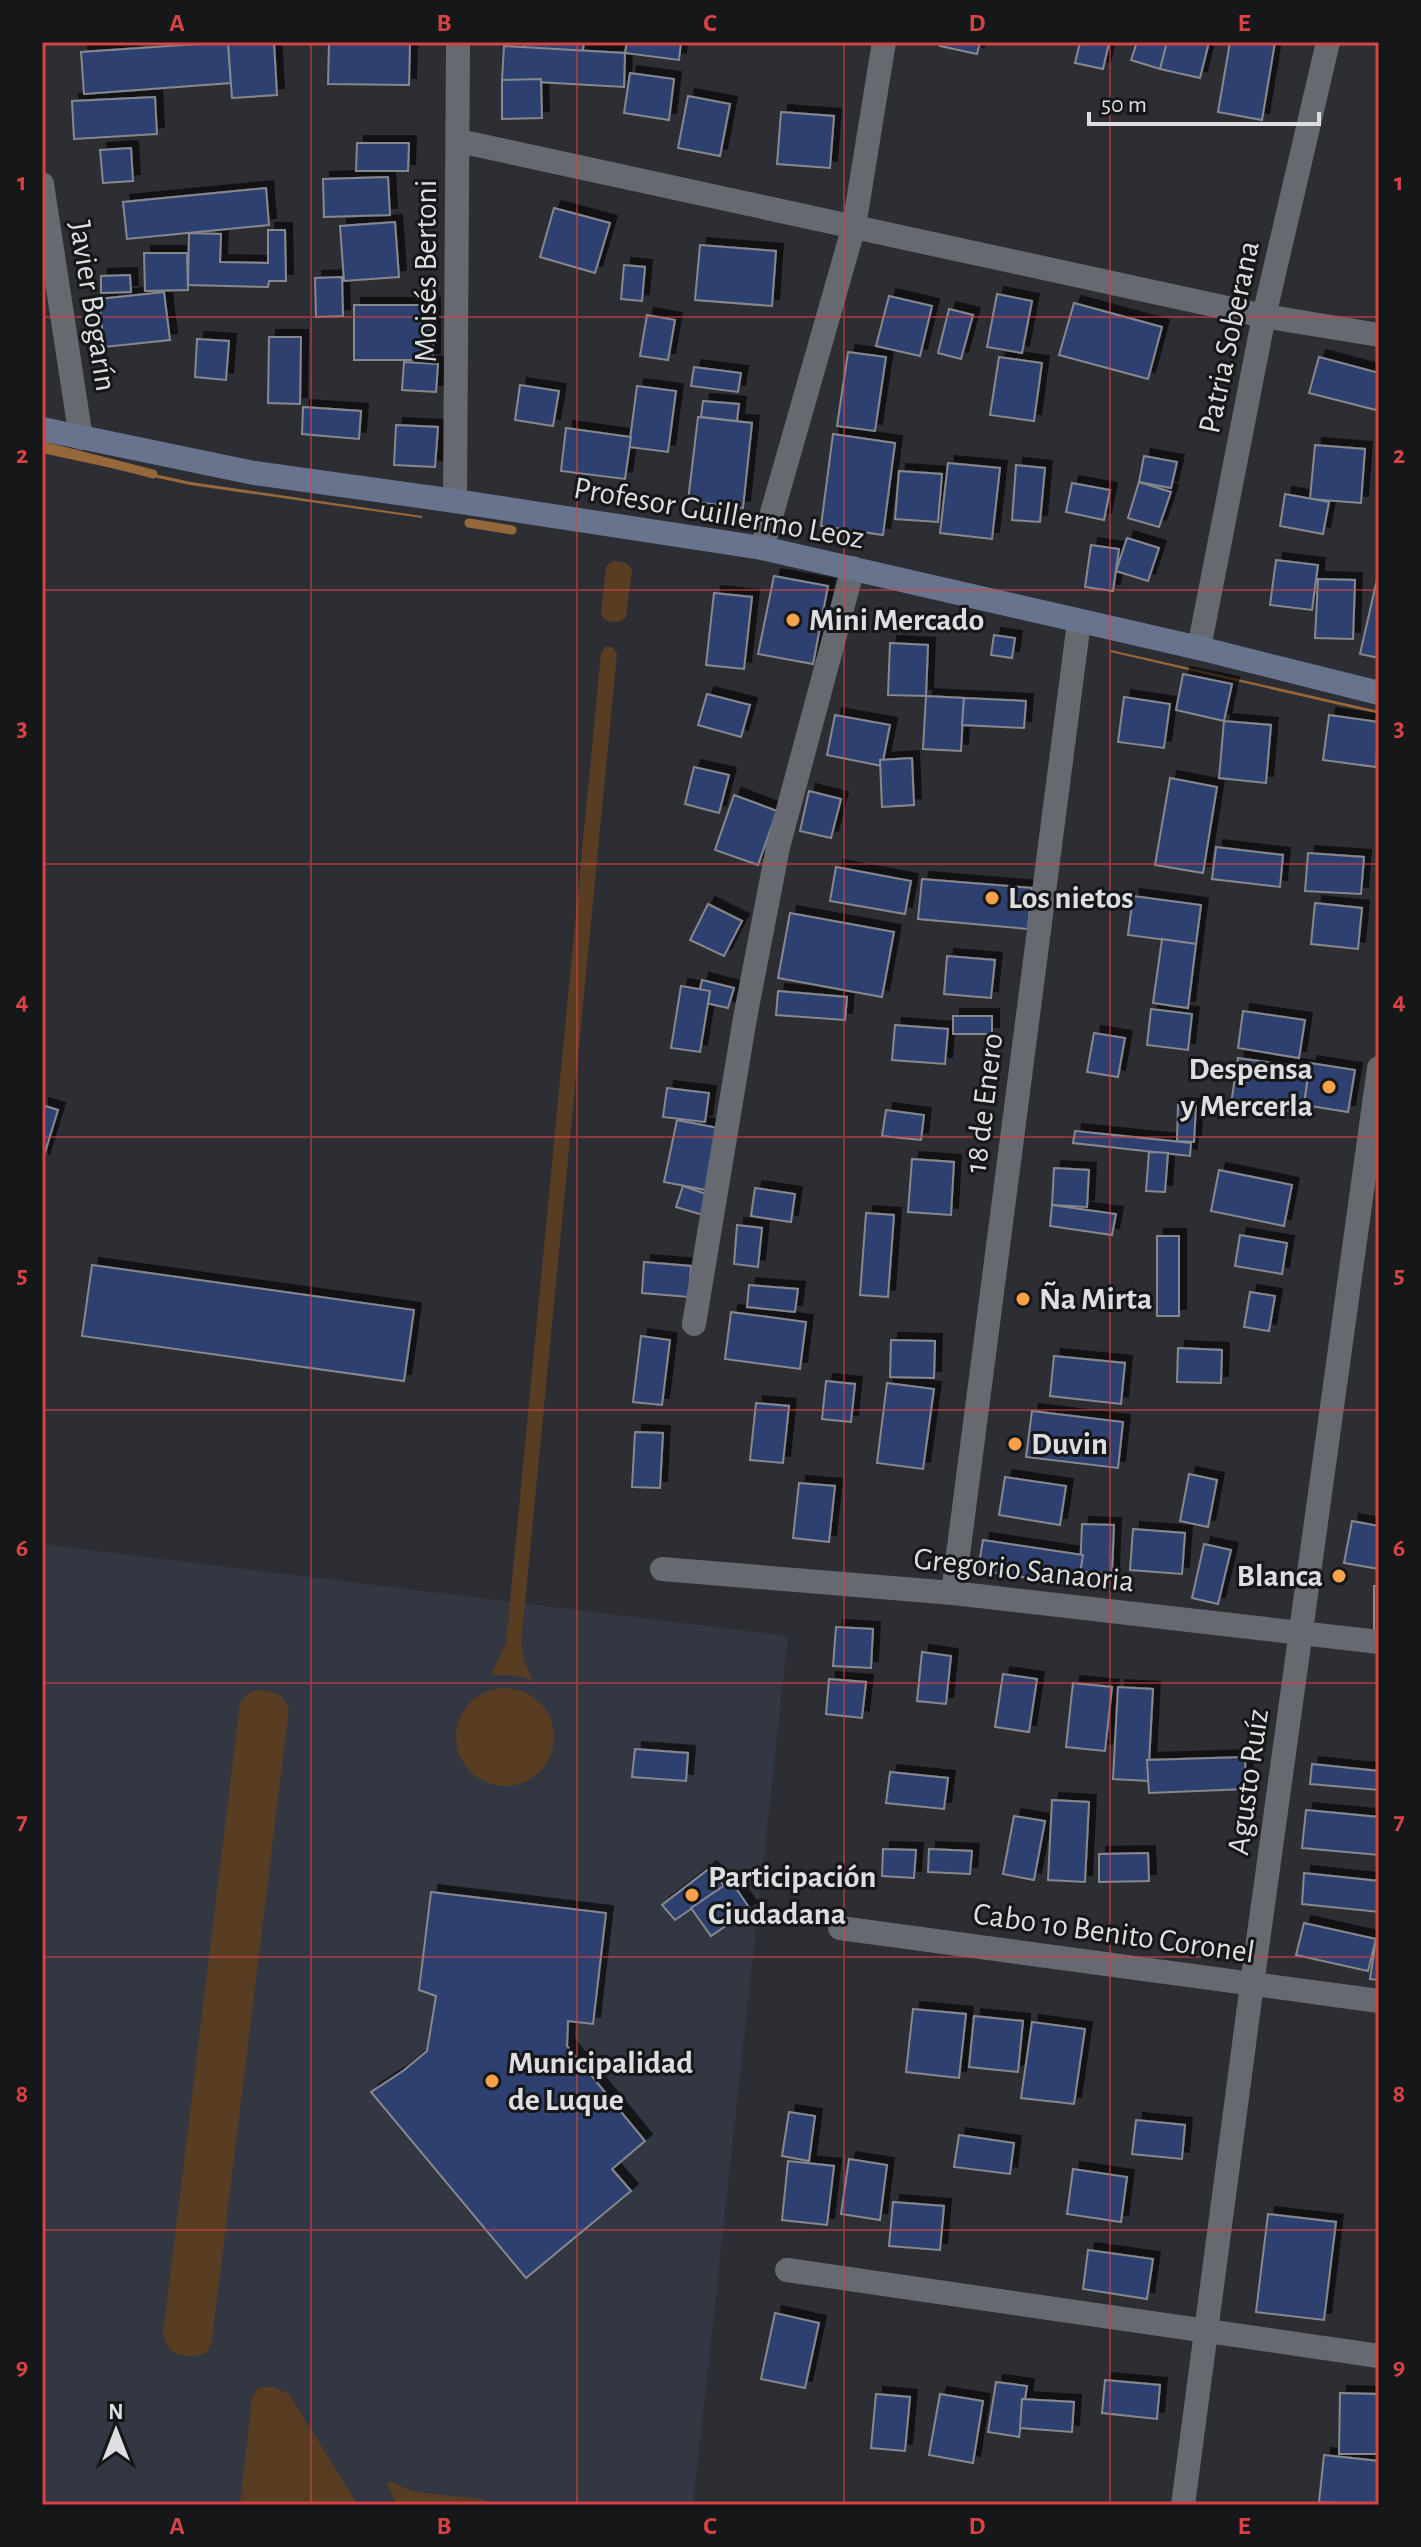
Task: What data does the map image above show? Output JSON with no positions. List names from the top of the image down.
{
  "streets": {
    "street": [
      "Moisés Bertoni",
      "Javier Bogarín",
      "Patria Soberana",
      "Profesor Guillermo Leoz",
      "18 de Enero",
      "Gregorio Sanaoria",
      "Agusto Ruíz",
      "Cabo 1o Benito Coronel"
    ]
  },
  "crossings": [
    ["Moisés Bertoni", "Profesor Guillermo Leoz"],
    ["Javier Bogarín", "Profesor Guillermo Leoz"],
    ["Patria Soberana", "Profesor Guillermo Leoz"],
    ["Profesor Guillermo Leoz", "18 de Enero"],
    ["18 de Enero", "Gregorio Sanaoria"],
    ["Gregorio Sanaoria", "Agusto Ruíz"],
    ["Agusto Ruíz", "Cabo 1o Benito Coronel"]
  ],
  "places": [
    "Mini Mercado",
    "Los nietos",
    "Despensa y Mercerla",
    "Ña Mirta",
    "Duvin",
    "Blanca",
    "Participación Ciudadana",
    "Municipalidad de Luque"
  ],
  "scale_bar": "50 m",
  "north": "top",
  "grid": {
    "columns": [
      "A",
      "B",
      "C",
      "D",
      "E"
    ],
    "rows": [
      "1",
      "2",
      "3",
      "4",
      "5",
      "6",
      "7",
      "8",
      "9"
    ]
  }
}
